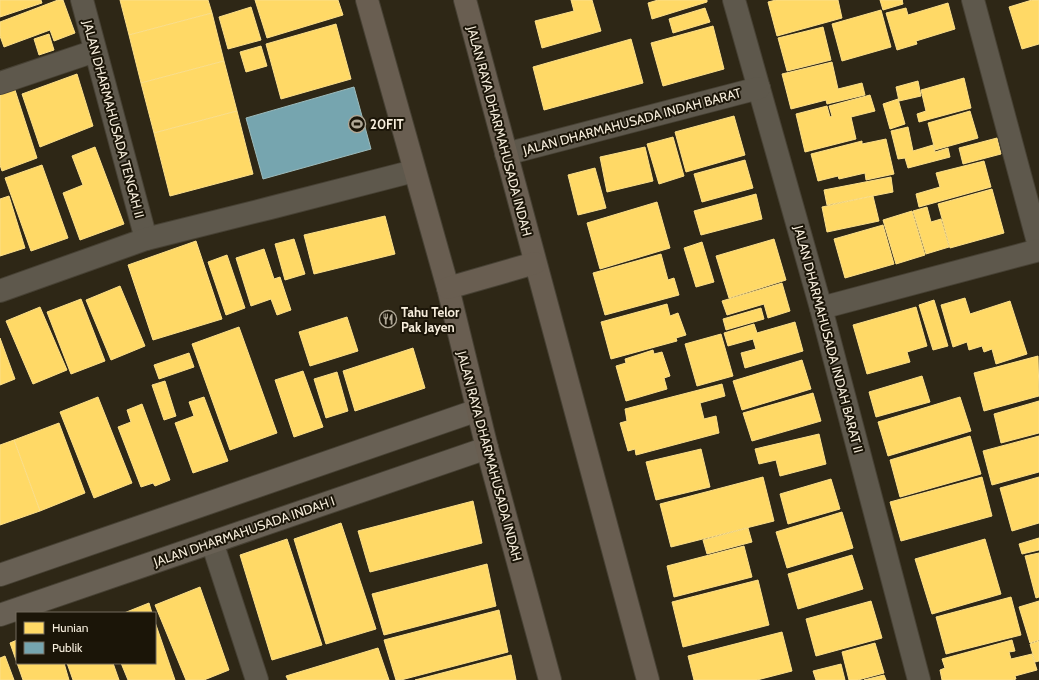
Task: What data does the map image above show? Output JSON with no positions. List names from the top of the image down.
{
  "streets": {
    "main road": ["JALAN RAYA DHARMAHUSADA INDAH", "JALAN DHARMAHUSADA INDAH I"],
    "street": ["JALAN DHARMAHUSADA TENGAH II", "JALAN DHARMAHUSADA INDAH BARAT", "JALAN DHARMAHUSADA INDAH BARAT II"]
  },
  "crossings": [
    ["JALAN DHARMAHUSADA INDAH BARAT", "JALAN RAYA DHARMAHUSADA INDAH"],
    ["JALAN DHARMAHUSADA INDAH BARAT", "JALAN DHARMAHUSADA INDAH BARAT II"],
    ["JALAN RAYA DHARMAHUSADA INDAH", "JALAN DHARMAHUSADA INDAH I"]
  ],
  "places": {
    "sports": ["20FIT"],
    "restaurant": ["Tahu Telor Pak Jayen"]
  },
  "legend": ["Hunian", "Publik"]
}
